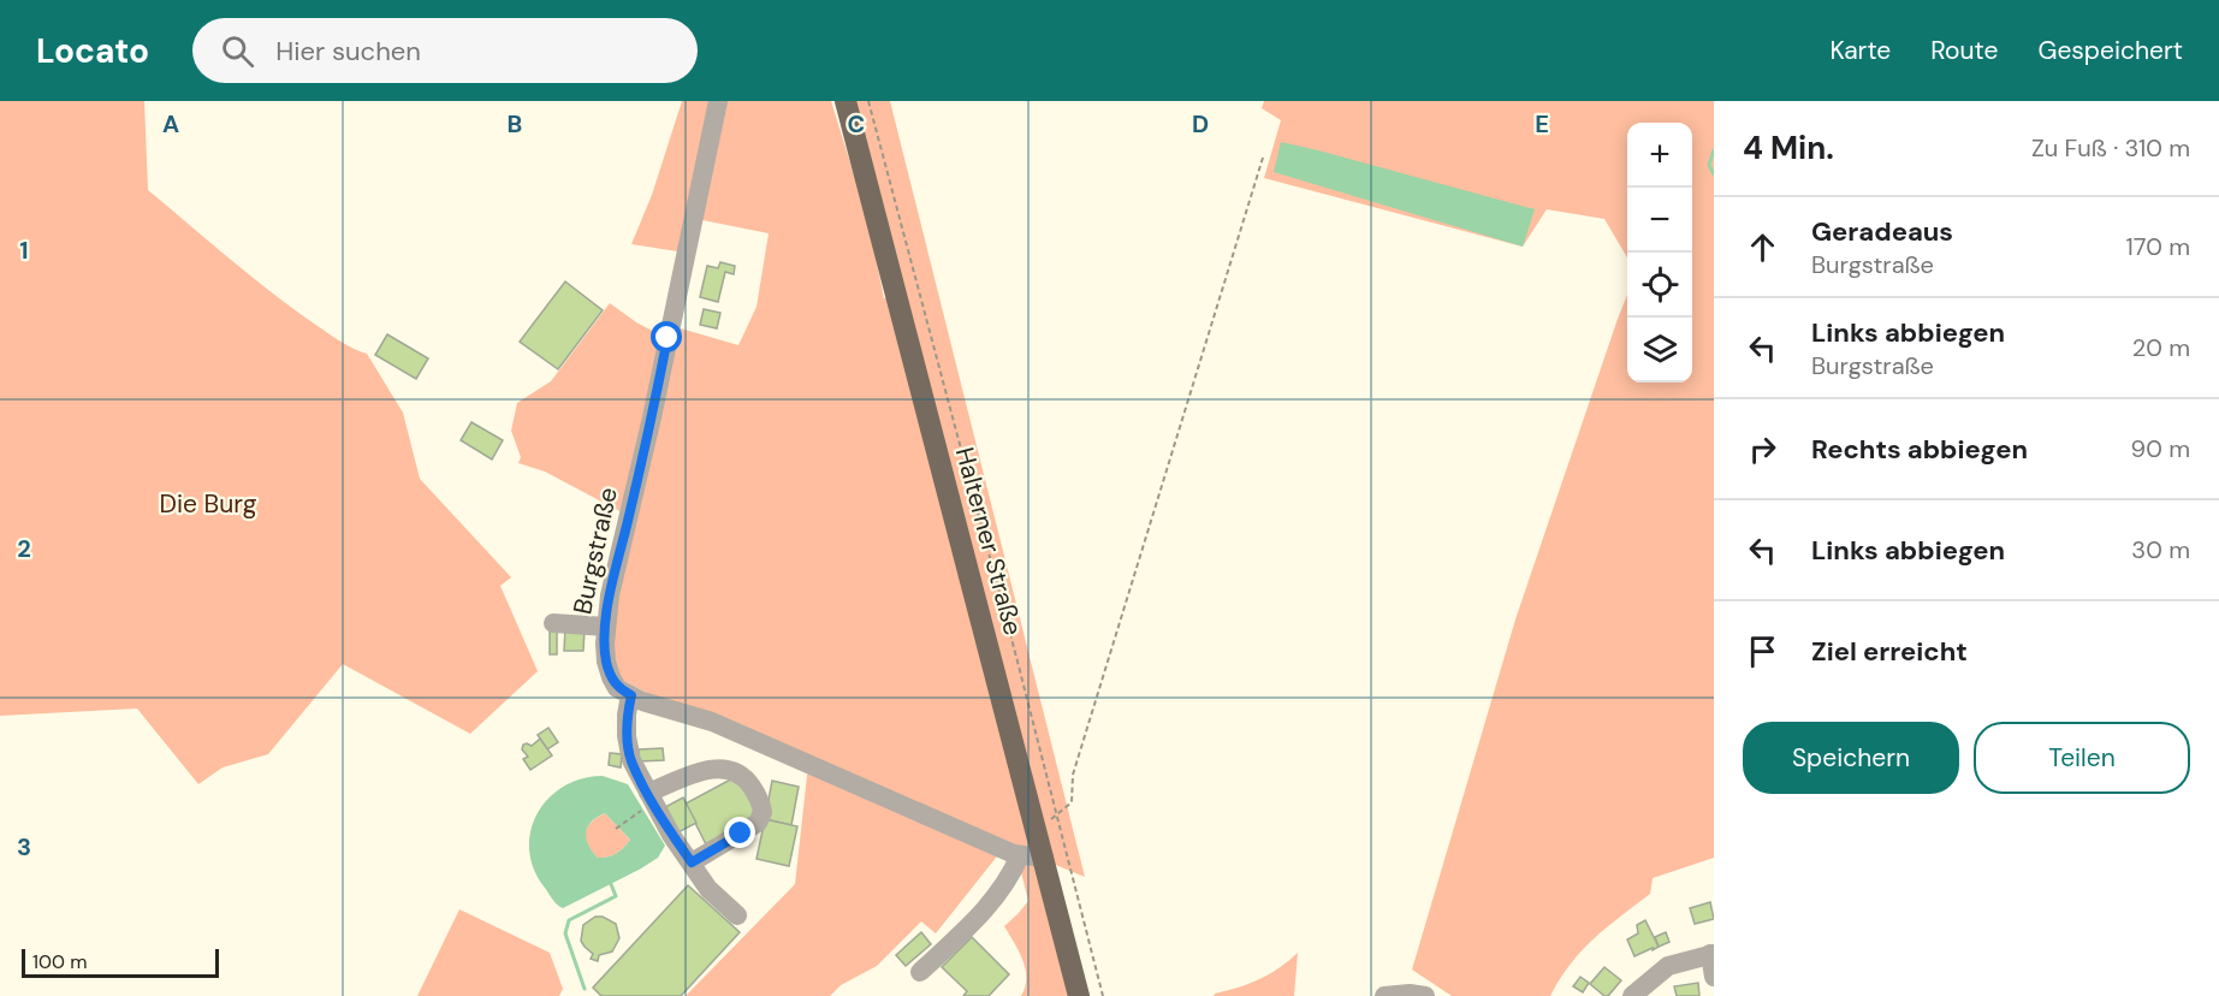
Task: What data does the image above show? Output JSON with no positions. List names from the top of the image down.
{
  "streets": {
    "main road": ["Halterner Straße"],
    "street": ["Burgstraße"]
  },
  "crossings": [
    ["Halterner Straße", "Burgstraße"]
  ],
  "parks": ["Die Burg"],
  "scale_bar": "100 m",
  "page": {
    "header": "Locato",
    "search": "Hier suchen",
    "nav": ["Karte", "Route", "Gespeichert"],
    "heading": ["4 Min.", "Zu Fuß · 310 m"],
    "map_buttons": ["+", "−"],
    "list": [
      ["Geradeaus", "Burgstraße", "170 m"],
      ["Links abbiegen", "Burgstraße", "20 m"],
      ["Rechts abbiegen", "90 m"],
      ["Links abbiegen", "30 m"],
      "Ziel erreicht"
    ],
    "buttons": ["Speichern", "Teilen"],
    "scale": "100 m"
  },
  "grid": {
    "columns": [
      "A",
      "B",
      "C",
      "D",
      "E"
    ],
    "rows": ["1", "2", "3"]
  }
}
